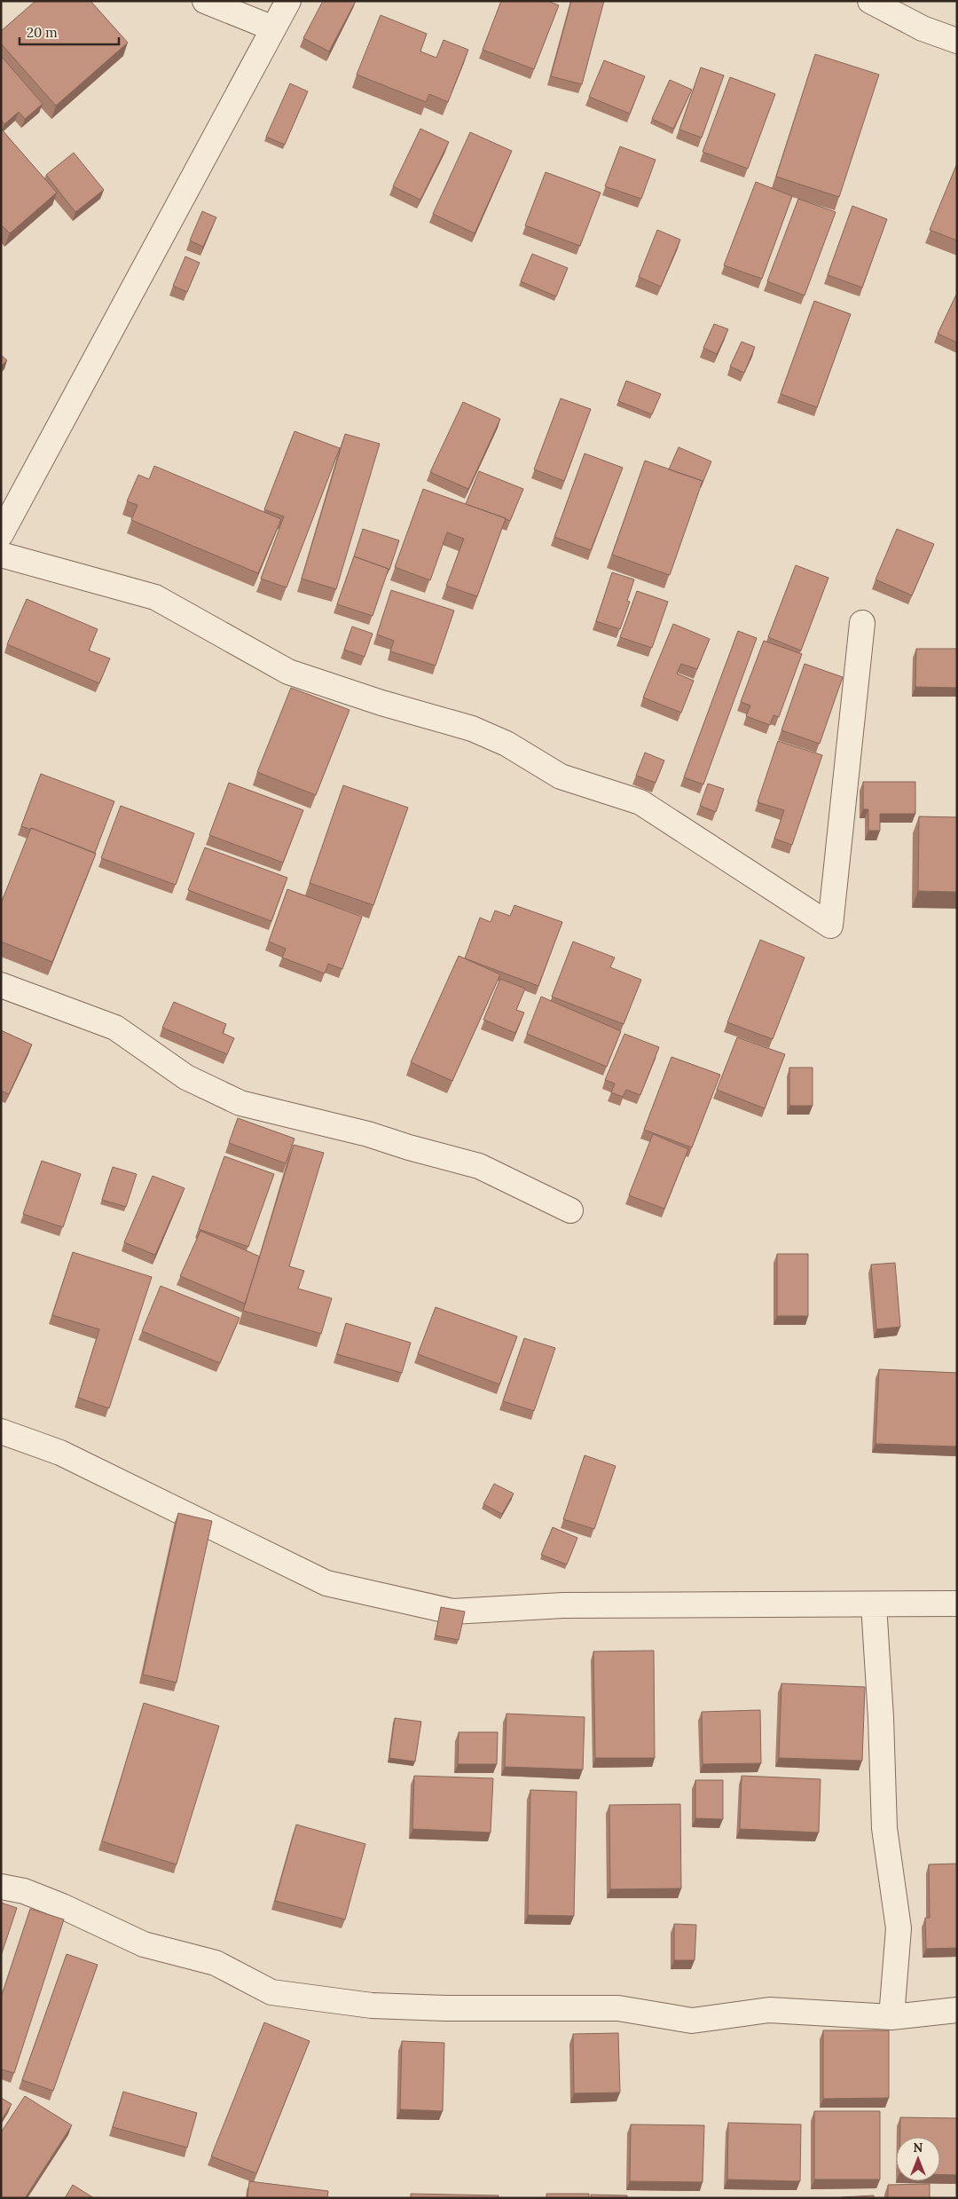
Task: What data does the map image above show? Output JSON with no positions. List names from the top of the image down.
{
  "scale_bar": "20 m",
  "north": "top"
}
